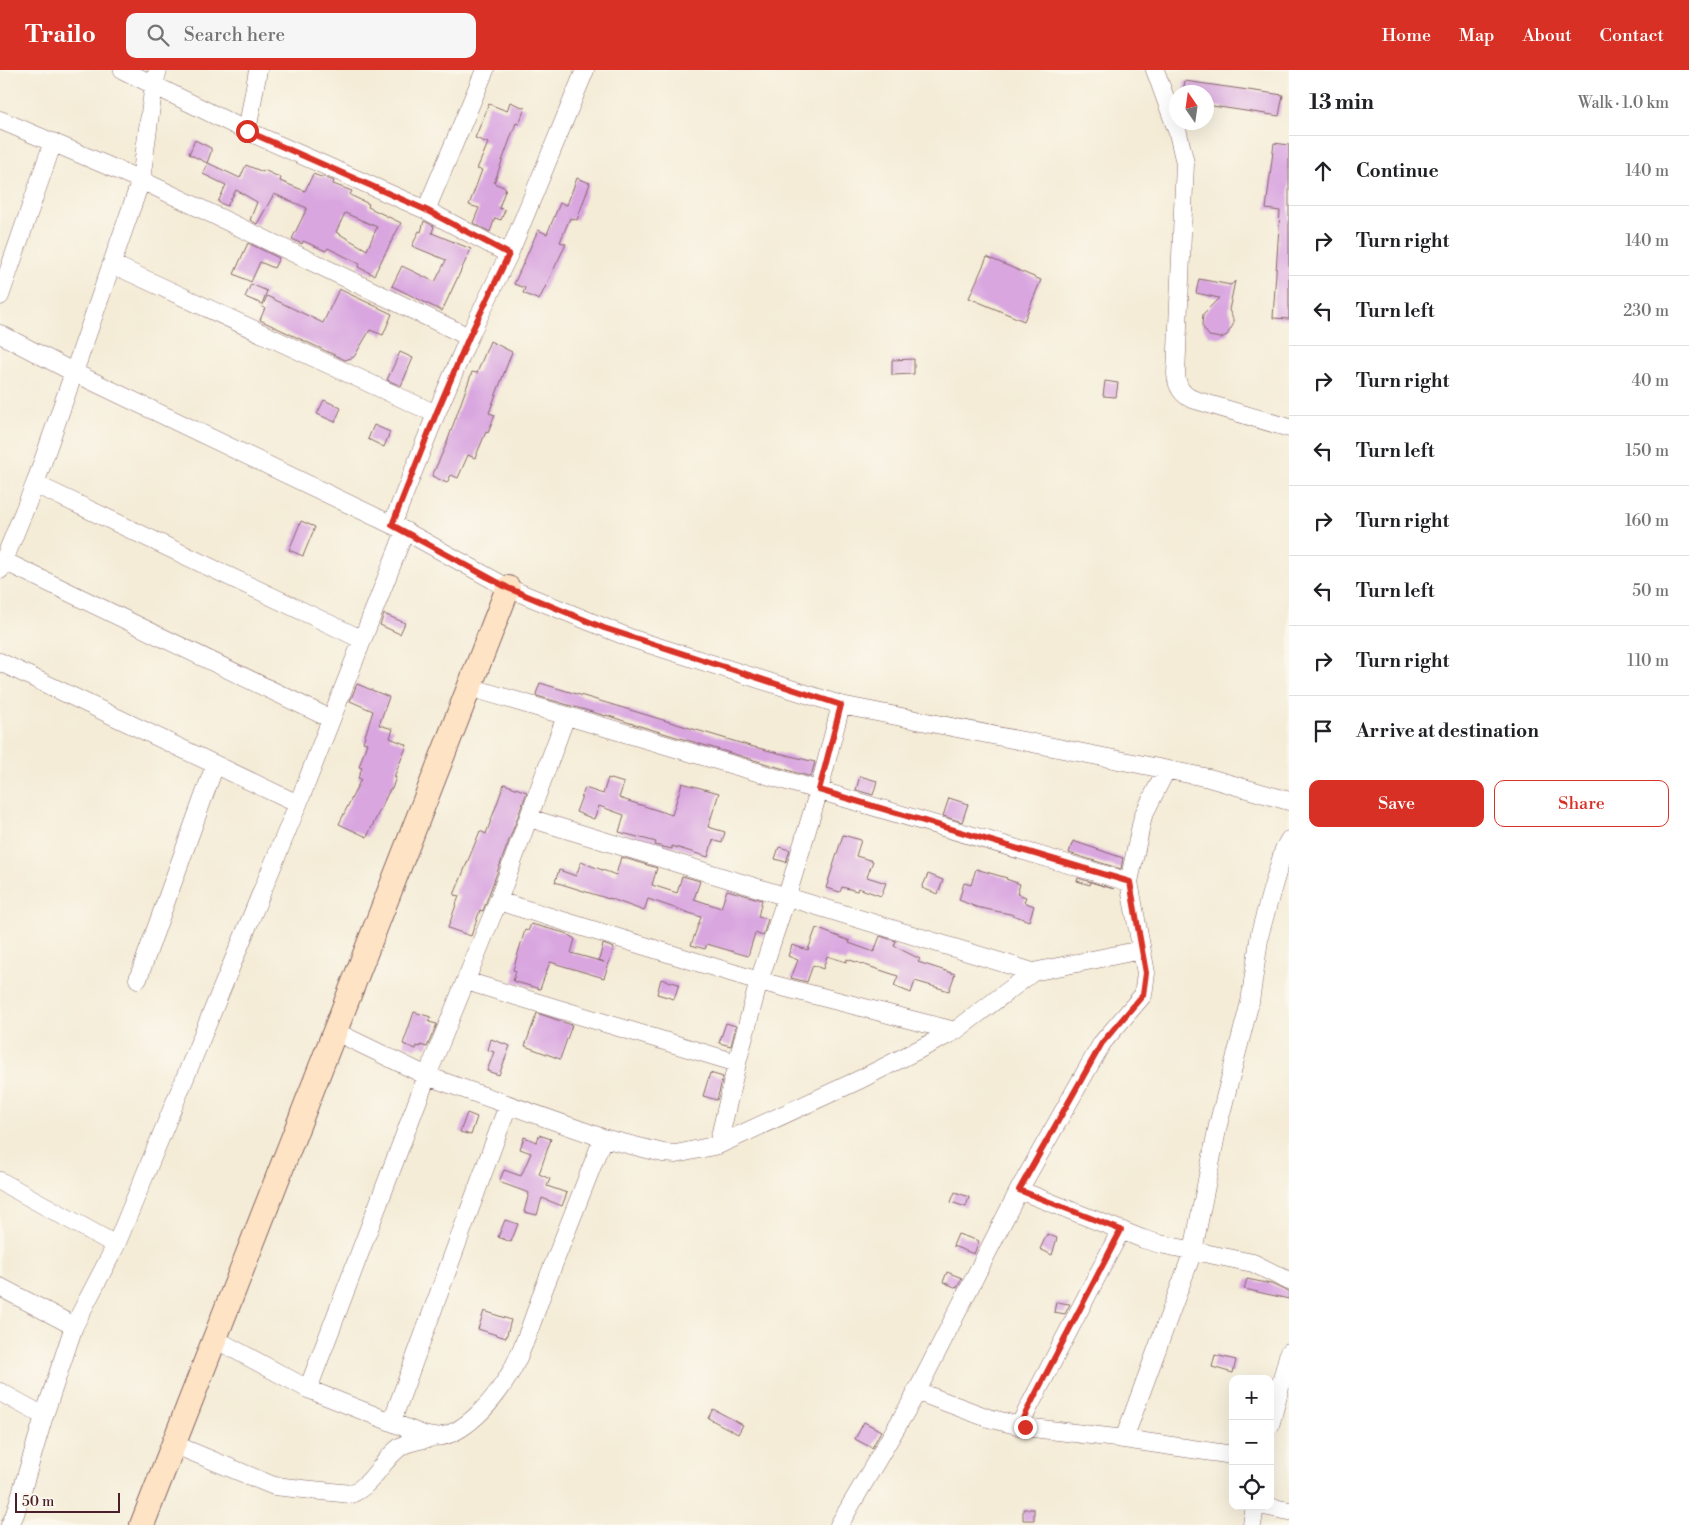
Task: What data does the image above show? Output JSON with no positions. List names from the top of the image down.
{
  "scale_bar": "50 m",
  "north": "top",
  "page": {
    "header": "Trailo",
    "search": "Search here",
    "nav": [
      "Home",
      "Map",
      "About",
      "Contact"
    ],
    "heading": ["13 min", "Walk · 1.0 km"],
    "list": [
      ["Continue", "140 m"],
      ["Turn right", "140 m"],
      ["Turn left", "230 m"],
      ["Turn right", "40 m"],
      ["Turn left", "150 m"],
      ["Turn right", "160 m"],
      ["Turn left", "50 m"],
      ["Turn right", "110 m"],
      "Arrive at destination"
    ],
    "buttons": ["Save", "Share"],
    "map_buttons": ["+", "−"],
    "scale": "50 m"
  }
}
